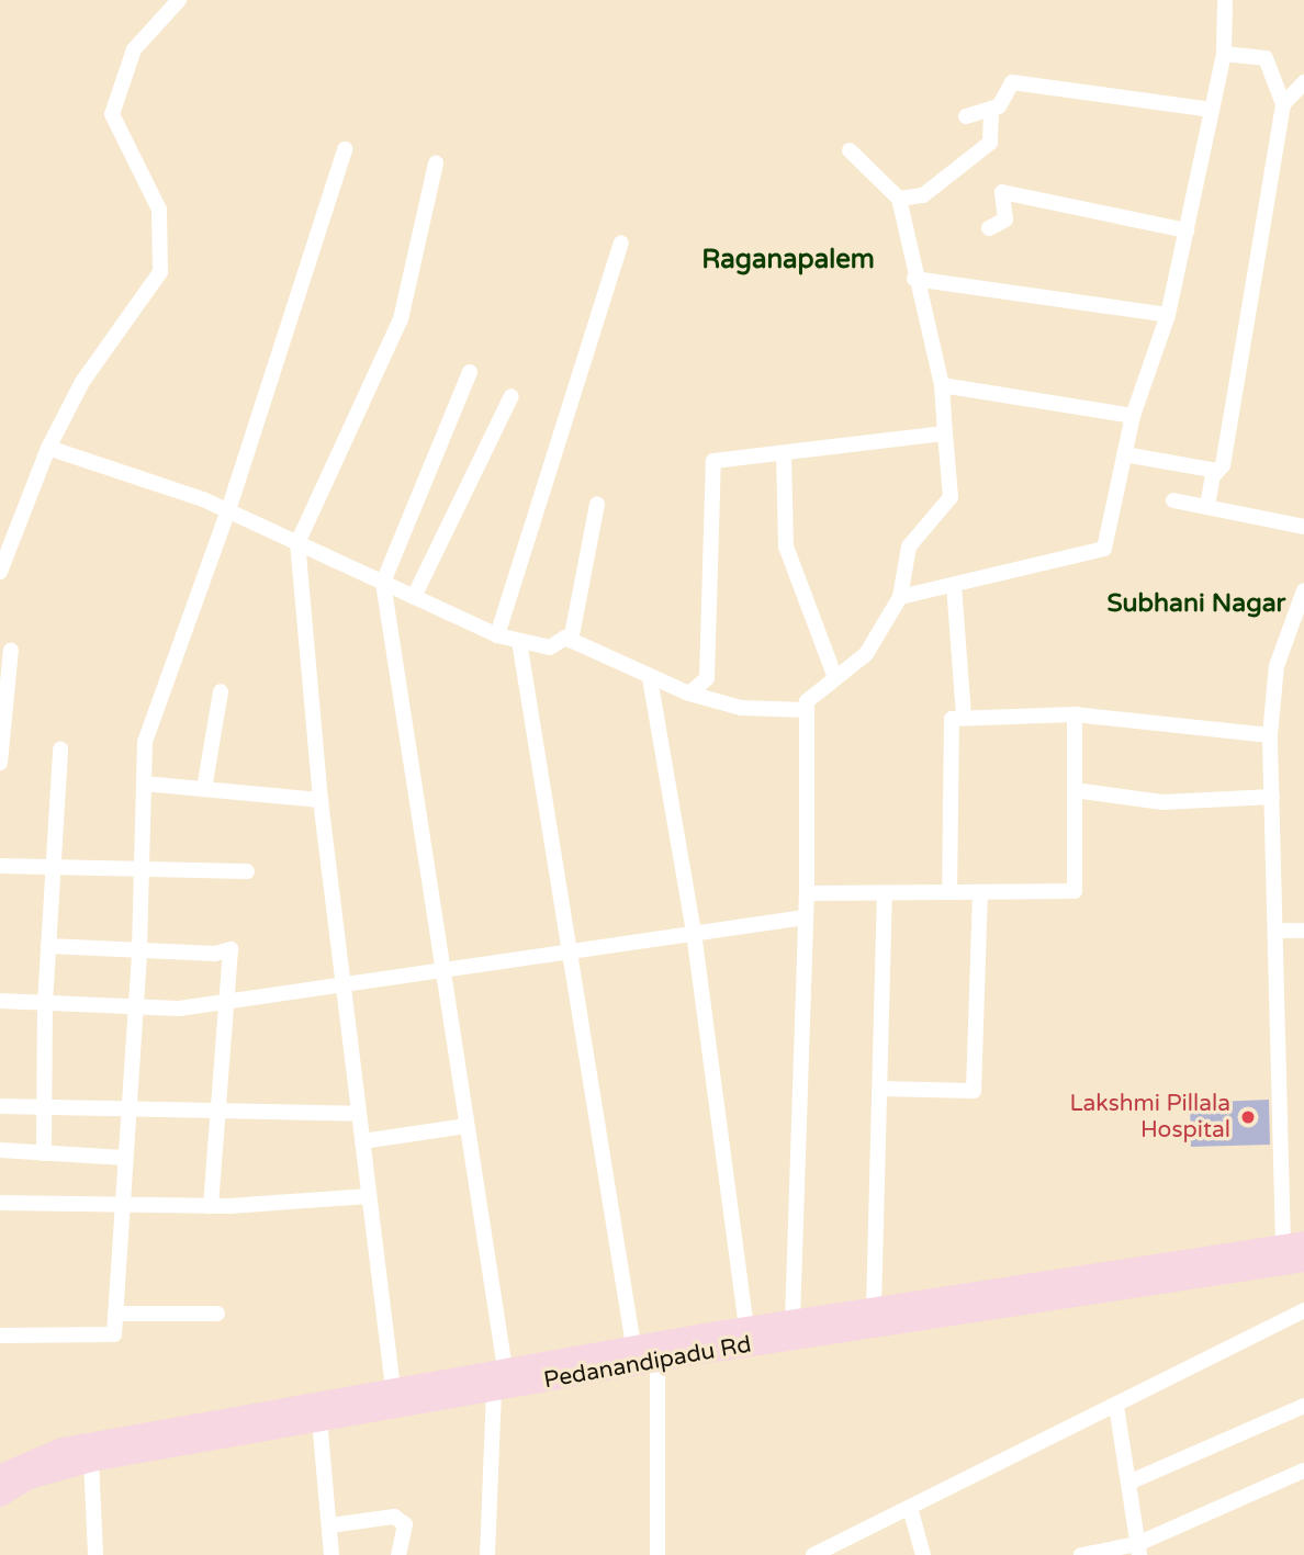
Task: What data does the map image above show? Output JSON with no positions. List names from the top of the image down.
{
  "streets": {
    "main road": ["Pedanandipadu Rd"]
  },
  "districts": ["Raganapalem", "Subhani Nagar"],
  "places": ["Lakshmi Pillala Hospital"]
}
